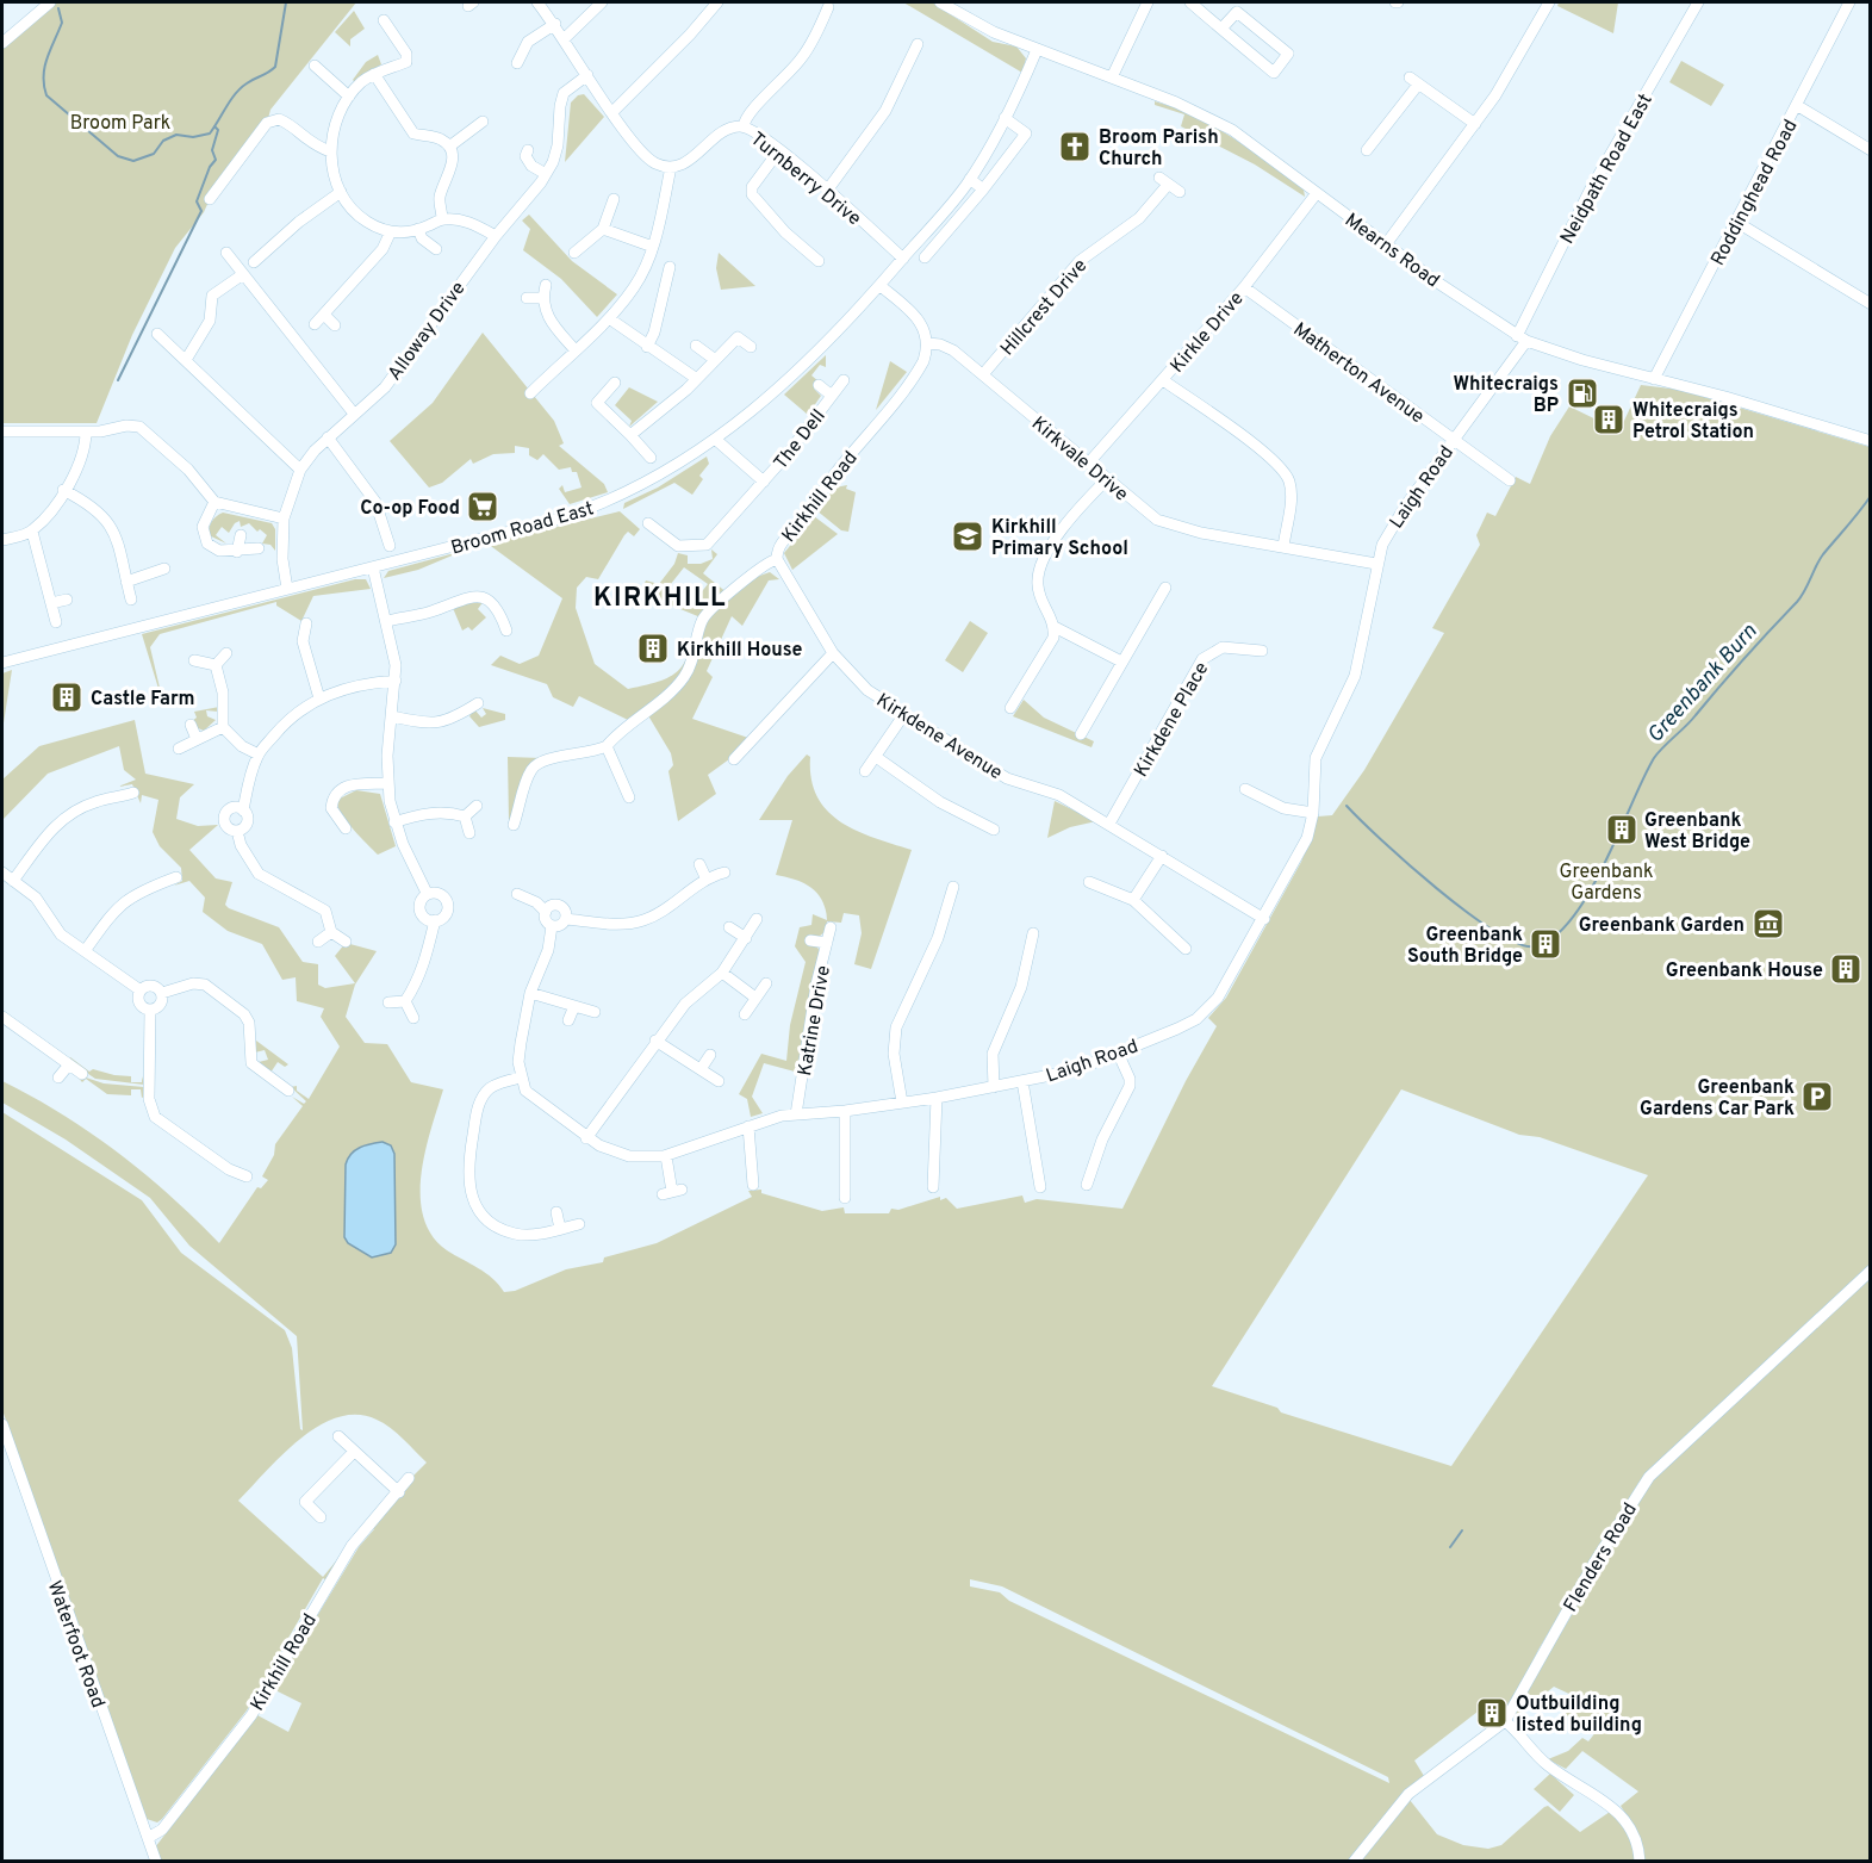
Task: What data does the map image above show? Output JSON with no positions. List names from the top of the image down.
{
  "streets": {
    "street": [
      "Neidpath Road East",
      "Turnberry Drive",
      "Roddinghead Road",
      "Mearns Road",
      "Hillcrest Drive",
      "Alloway Drive",
      "Kirkle Drive",
      "Matherton Avenue",
      "The Dell",
      "Kirkvale Drive",
      "Laigh Road",
      "Kirkhill Road",
      "Broom Road East",
      "Kirkdene Place",
      "Kirkdene Avenue",
      "Katrine Drive",
      "Flenders Road",
      "Waterfoot Road"
    ]
  },
  "crossings": [
    ["Neidpath Road East", "Mearns Road"],
    ["Neidpath Road East", "Laigh Road"],
    ["Turnberry Drive", "Broom Road East"],
    ["Roddinghead Road", "Mearns Road"],
    ["Mearns Road", "Kirkle Drive"],
    ["Mearns Road", "Laigh Road"],
    ["Mearns Road", "Broom Road East"],
    ["Hillcrest Drive", "Kirkvale Drive"],
    ["Alloway Drive", "Broom Road East"],
    ["Kirkle Drive", "Matherton Avenue"],
    ["Kirkle Drive", "Kirkvale Drive"],
    ["Matherton Avenue", "Laigh Road"],
    ["The Dell", "Broom Road East"],
    ["Kirkvale Drive", "Laigh Road"],
    ["Kirkvale Drive", "Kirkhill Road"],
    ["Laigh Road", "Kirkdene Avenue"],
    ["Laigh Road", "Katrine Drive"],
    ["Kirkhill Road", "Kirkdene Avenue"],
    ["Kirkhill Road", "Waterfoot Road"],
    ["Kirkdene Place", "Kirkdene Avenue"]
  ],
  "districts": ["KIRKHILL"],
  "water": ["Greenbank Burn"],
  "parks": ["Broom Park", "Greenbank Gardens"],
  "places": {
    "church": ["Broom Parish Church"],
    "fuel station": ["Whitecraigs BP"],
    "building": [
      "Whitecraigs Petrol Station",
      "Kirkhill House",
      "Castle Farm",
      "Greenbank West Bridge",
      "Greenbank South Bridge",
      "Greenbank House",
      "Outbuilding listed building"
    ],
    "supermarket": ["Co-op Food"],
    "school or university": ["Kirkhill Primary School"],
    "museum": ["Greenbank Garden"],
    "parking": ["Greenbank Gardens Car Park"]
  }
}
